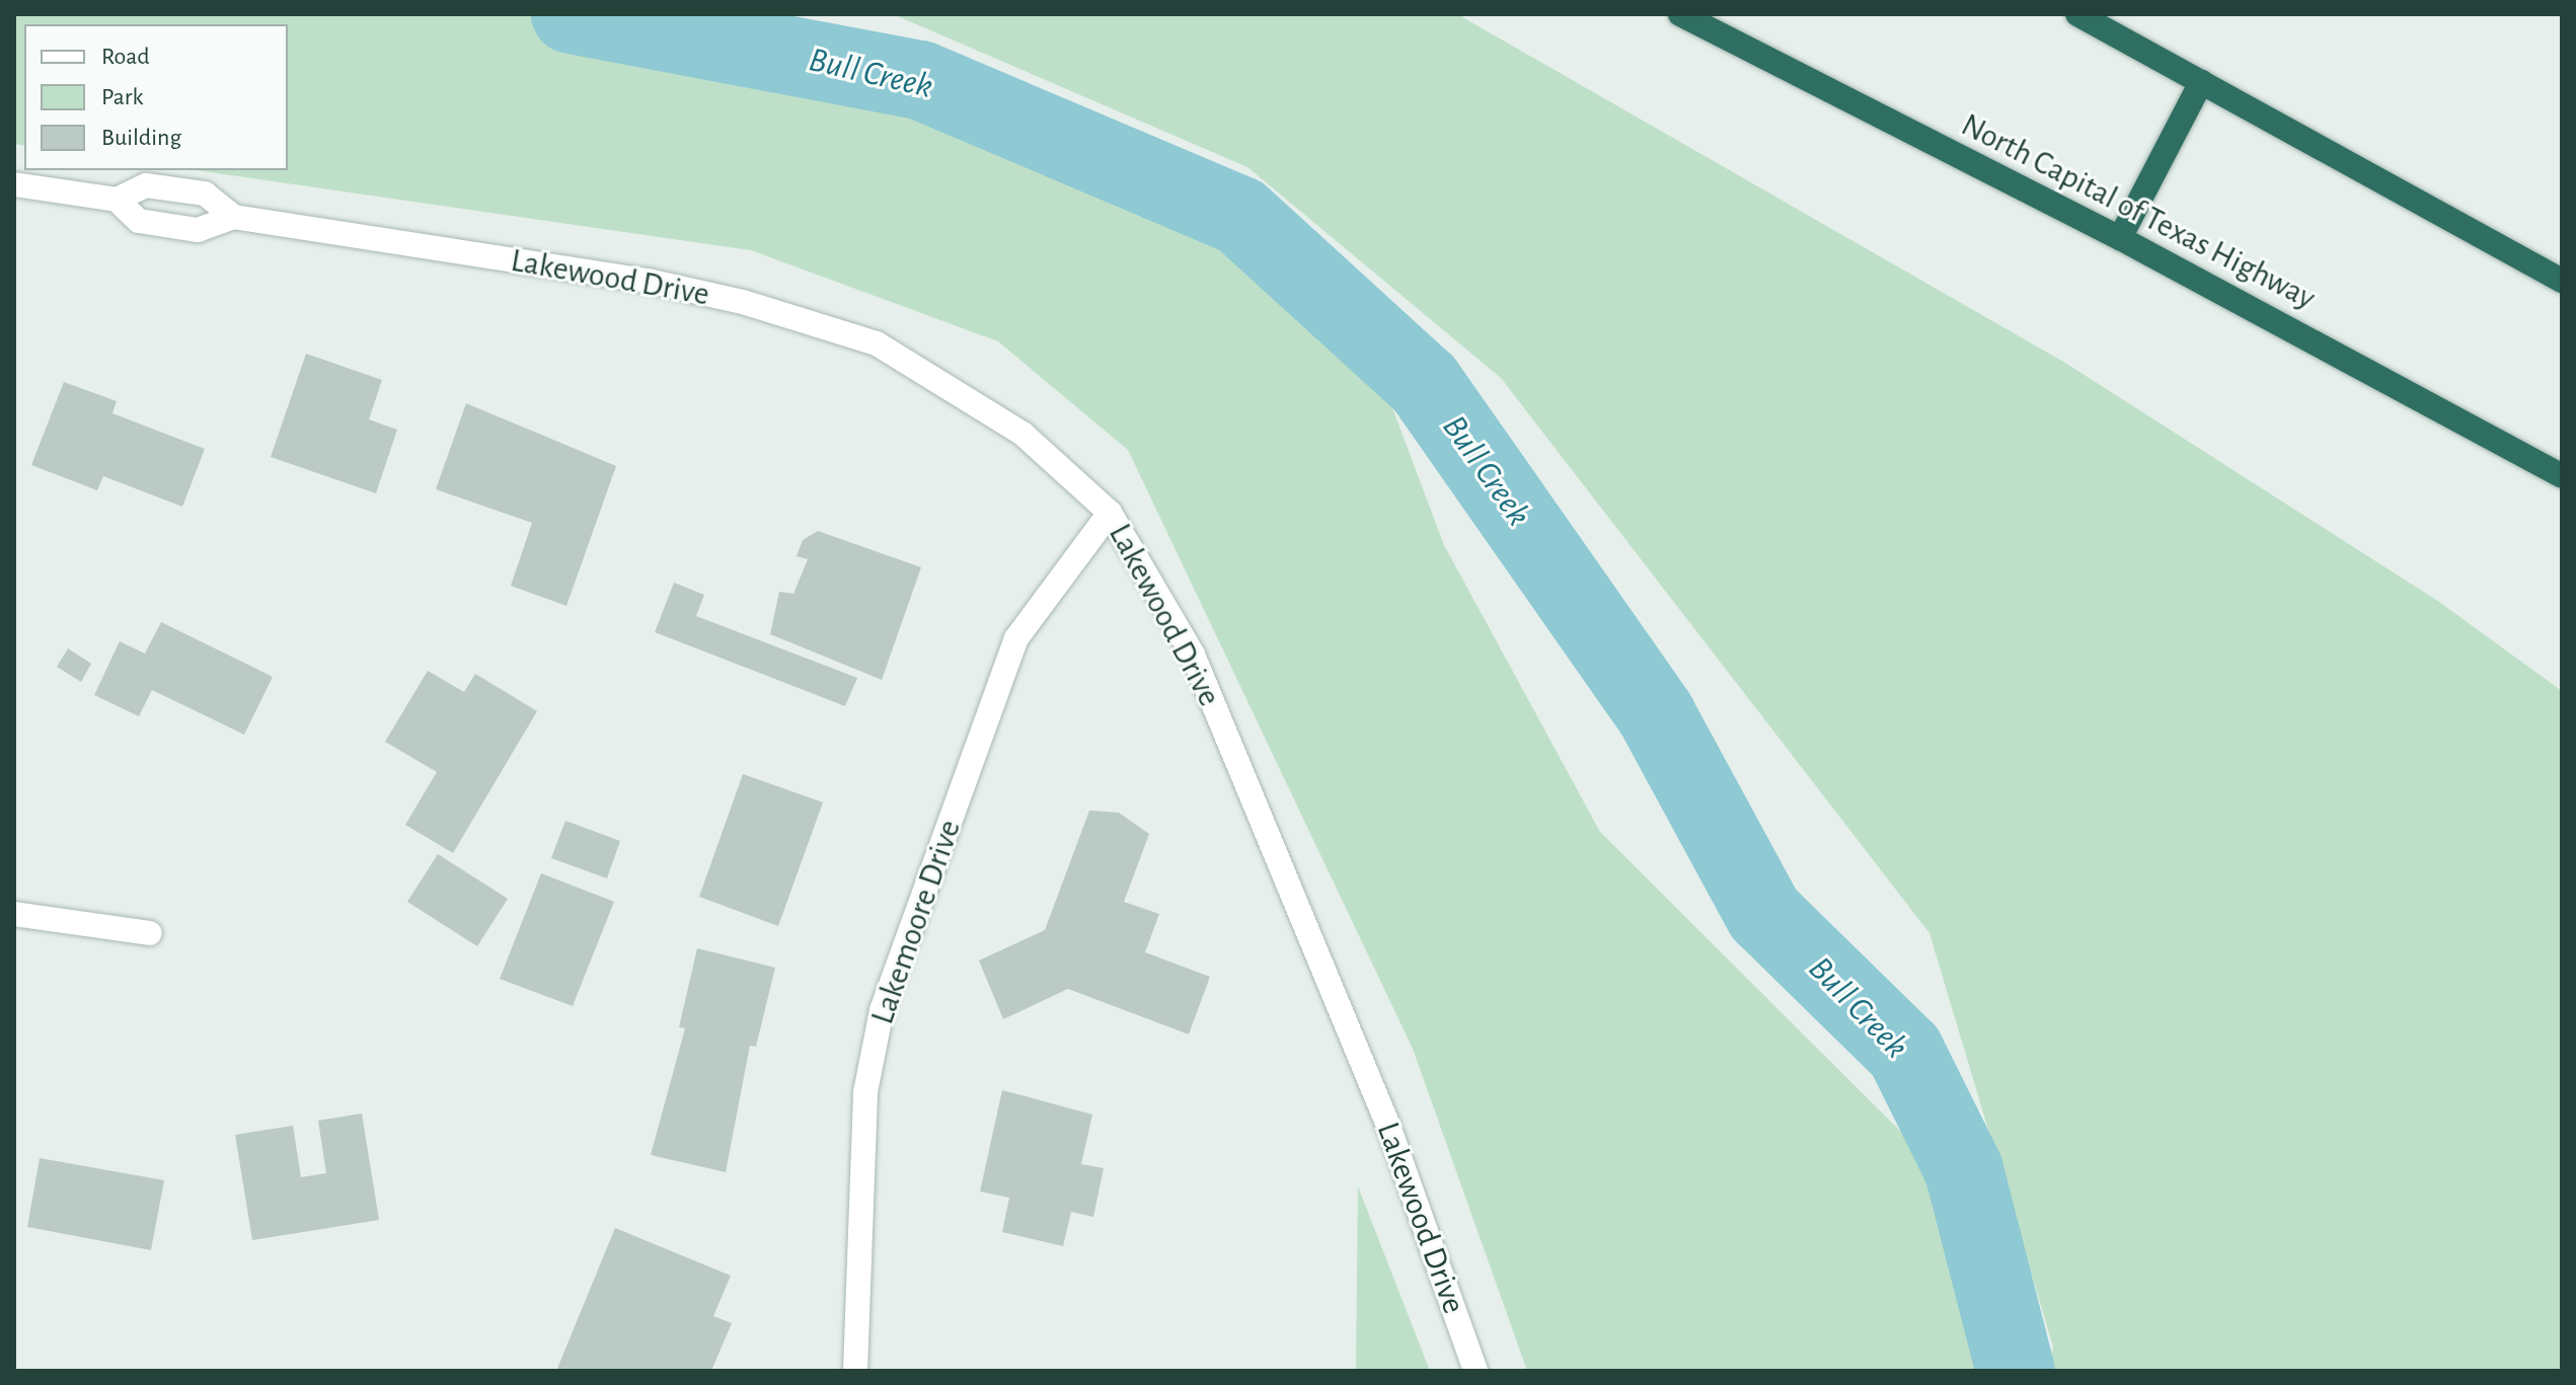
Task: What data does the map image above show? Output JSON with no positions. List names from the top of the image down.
{
  "streets": {
    "highway": ["North Capital of Texas Highway"],
    "street": ["Lakewood Drive", "Lakemoore Drive"]
  },
  "crossings": [
    ["Lakewood Drive", "Lakemoore Drive"]
  ],
  "water": ["Bull Creek"],
  "legend": ["Road", "Park", "Building"]
}
